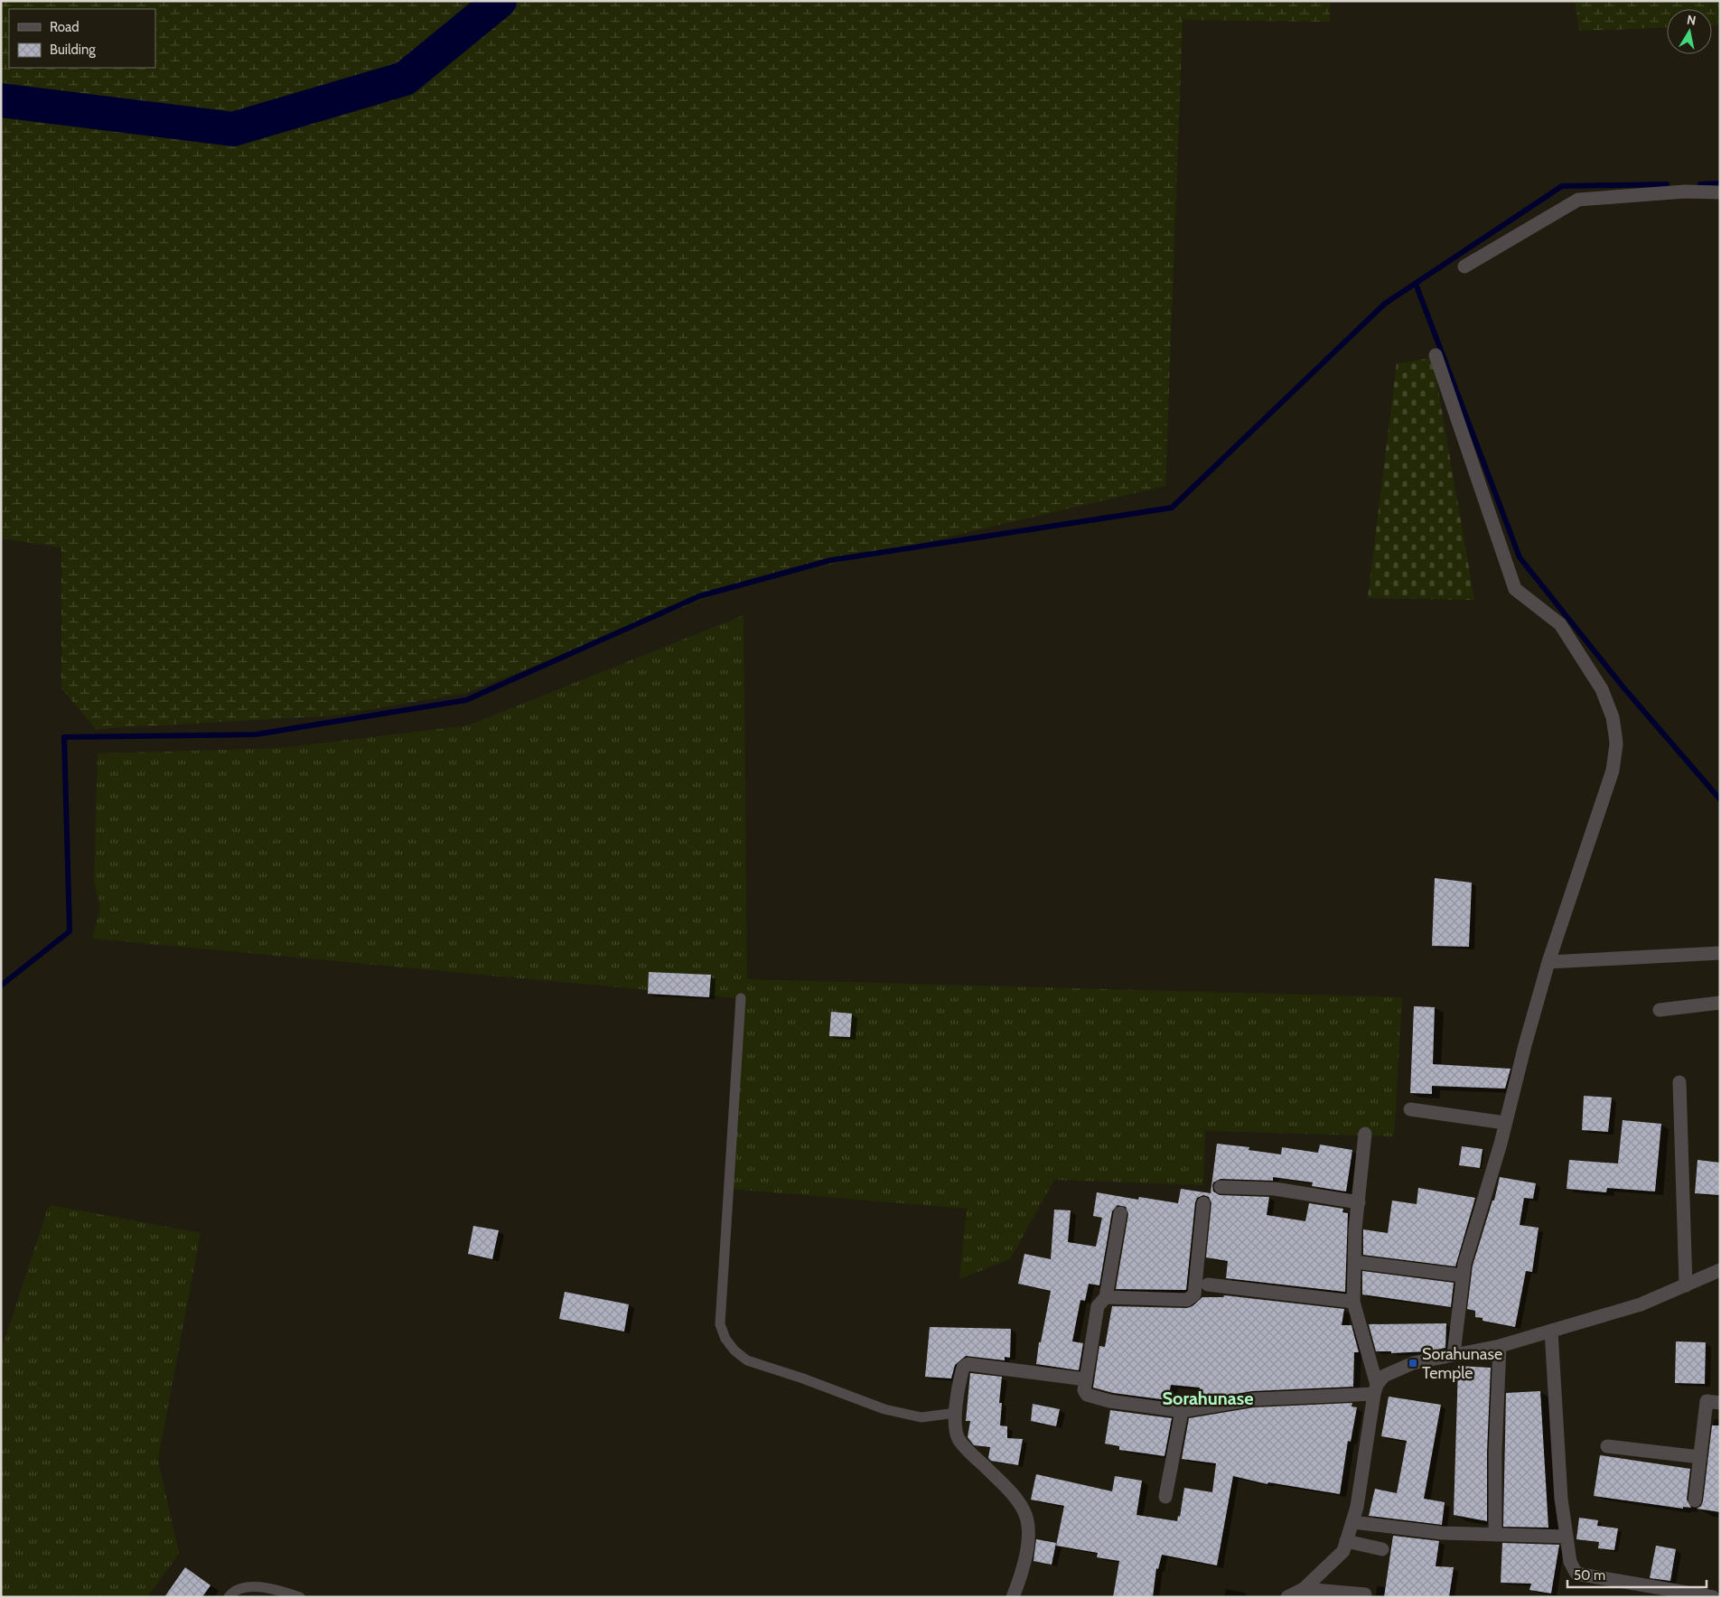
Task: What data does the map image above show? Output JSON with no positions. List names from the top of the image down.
{
  "districts": ["Sorahunase"],
  "places": {
    "transit": ["Sorahunase Temple"]
  },
  "legend": ["Road", "Building"],
  "scale_bar": "50 m",
  "north": "top"
}
